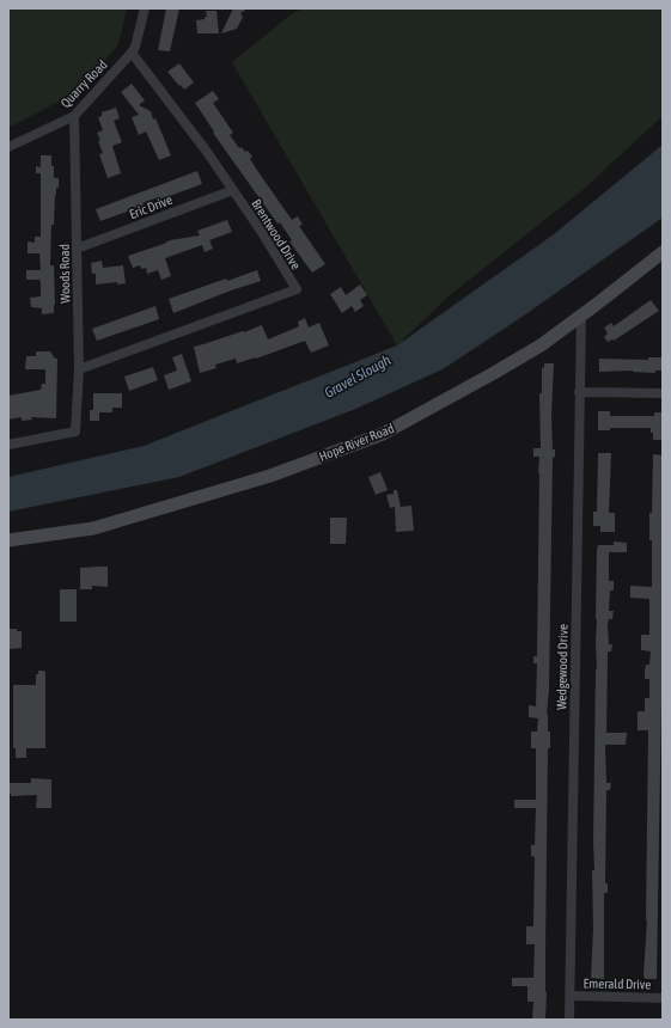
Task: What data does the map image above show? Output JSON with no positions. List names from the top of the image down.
{
  "streets": {
    "street": [
      "Quarry Road",
      "Eric Drive",
      "Brentwood Drive",
      "Woods Road",
      "Hope River Road",
      "Wedgewood Drive",
      "Emerald Drive"
    ]
  },
  "crossings": [
    ["Quarry Road", "Brentwood Drive"],
    ["Quarry Road", "Woods Road"],
    ["Eric Drive", "Brentwood Drive"],
    ["Eric Drive", "Woods Road"],
    ["Brentwood Drive", "Woods Road"],
    ["Hope River Road", "Wedgewood Drive"],
    ["Wedgewood Drive", "Emerald Drive"]
  ],
  "water": ["Gravel Slough"]
}
